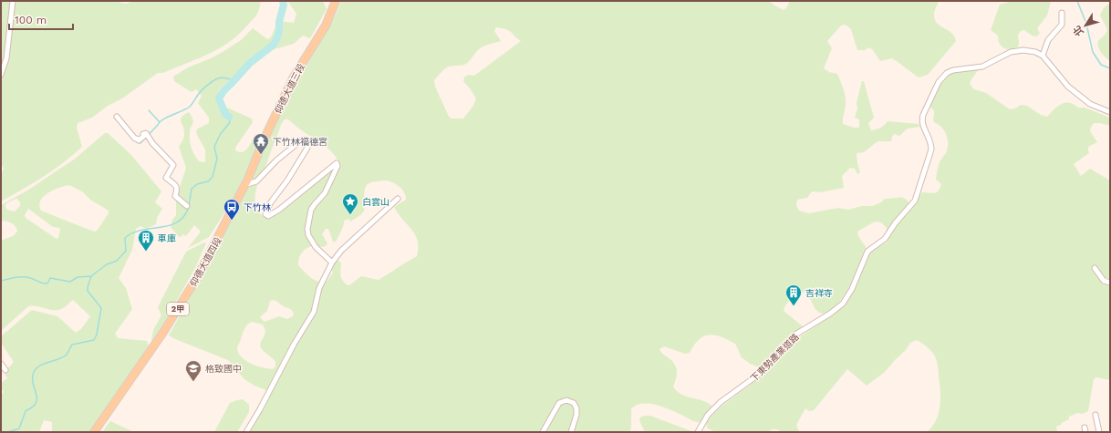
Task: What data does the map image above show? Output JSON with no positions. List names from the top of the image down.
{
  "streets": {
    "main road": ["仰德大道三段", "仰德大道四段", "2甲"],
    "street": ["下東勢產業道路"]
  },
  "crossings": [
    ["仰德大道三段", "仰德大道四段"]
  ],
  "places": {
    "temple": ["下竹林福德宮"],
    "place": ["白雲山"],
    "bus stop": ["下竹林"],
    "building": ["車庫", "吉祥寺"],
    "school or university": ["格致國中"]
  },
  "scale_bar": "100 m",
  "north": "bottom left"
}
